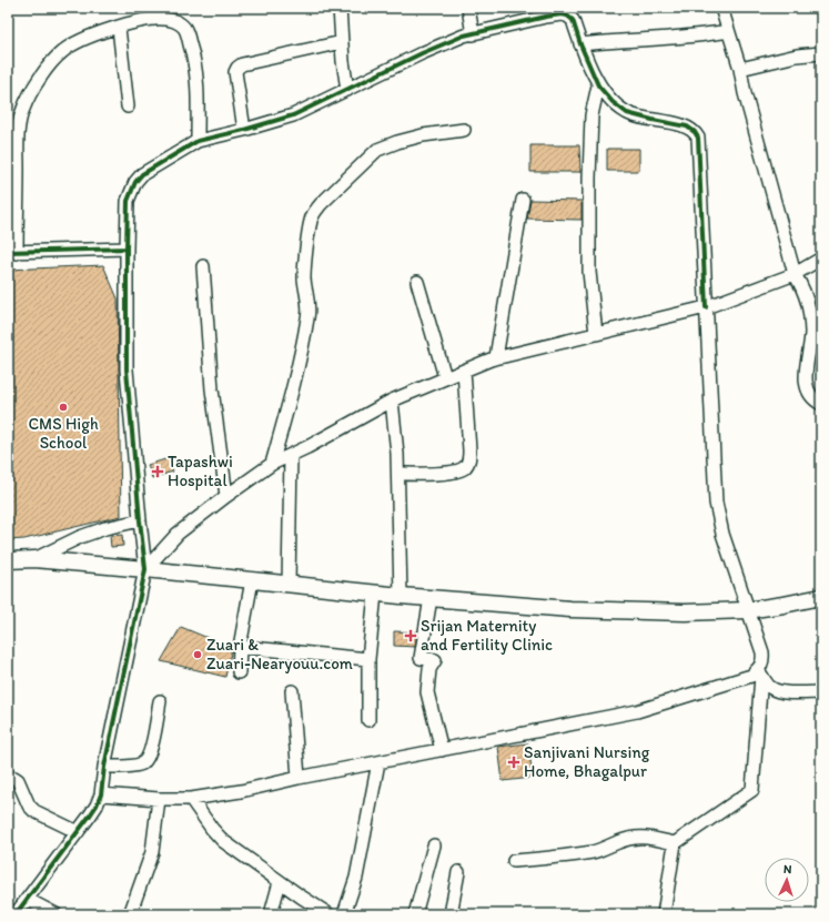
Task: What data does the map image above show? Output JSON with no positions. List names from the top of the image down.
{
  "places": {
    "other": ["CMS High School", "Zuari & Zuari-Nearyouu.com"],
    "health": ["Tapashwi Hospital", "Srijan Maternity and Fertility Clinic", "Sanjivani Nursing Home, Bhagalpur"]
  },
  "north": "top"
}
